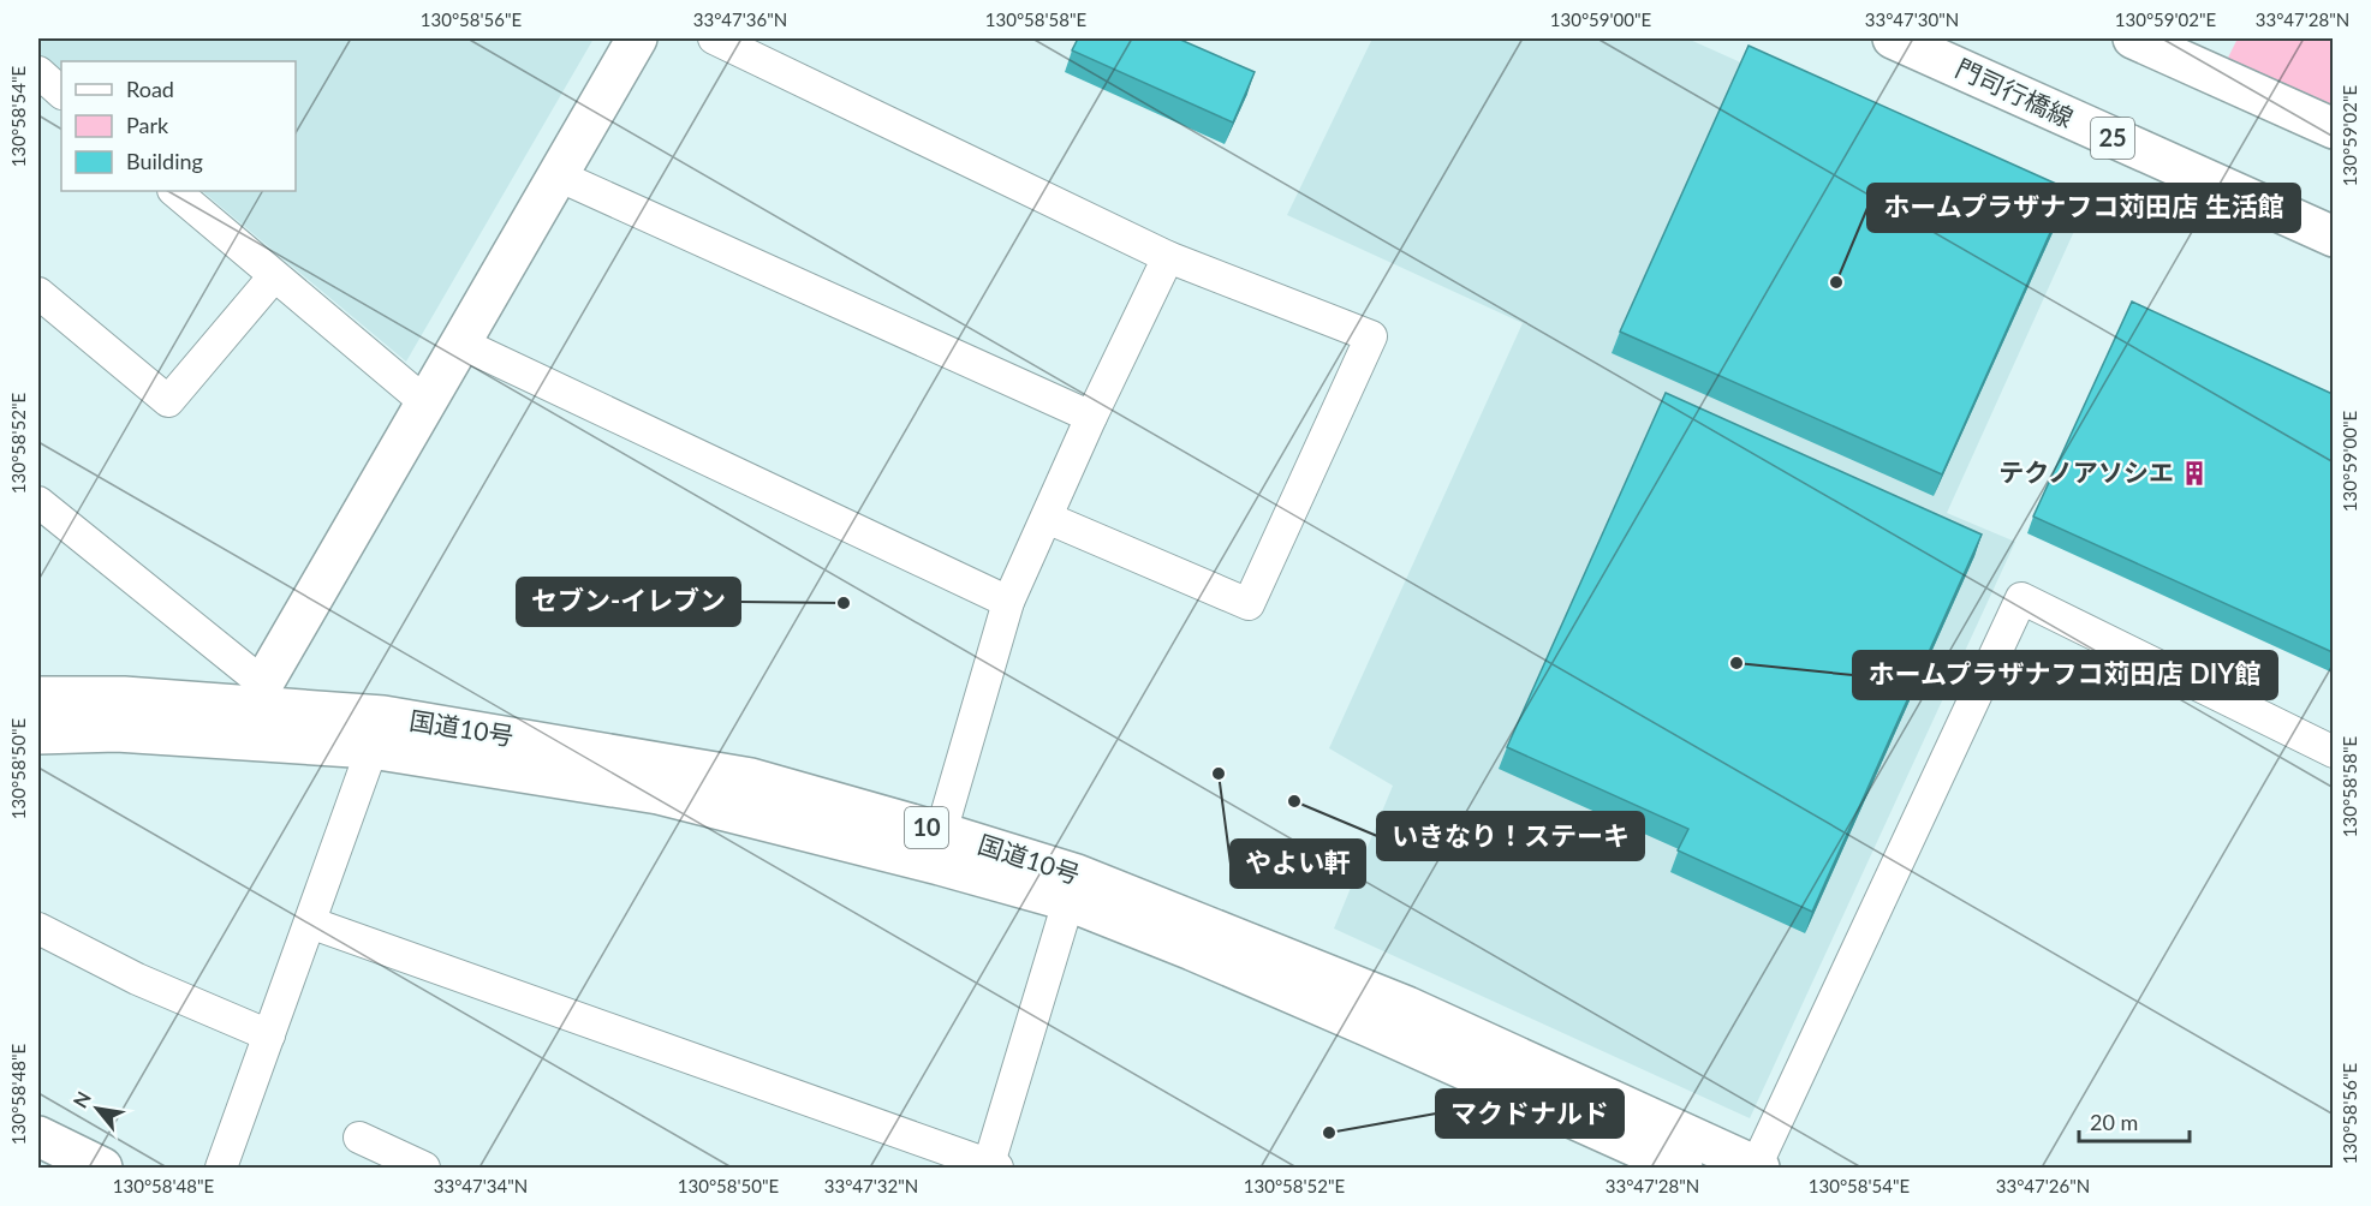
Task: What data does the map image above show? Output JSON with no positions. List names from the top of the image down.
{
  "streets": {
    "main road": [
      "門司行橋線",
      "25",
      "国道10号",
      "10"
    ]
  },
  "places": {
    "other": [
      "ホームプラザナフコ苅田店 生活館",
      "セブン-イレブン",
      "ホームプラザナフコ苅田店 DIY館",
      "やよい軒",
      "いきなり！ステーキ",
      "マクドナルド"
    ],
    "building": ["テクノアソシエ"]
  },
  "legend": ["Road", "Park", "Building"],
  "scale_bar": "20 m",
  "north": "top left",
  "coordinates": [
    "130°58'56\"E",
    "33°47'36\"N",
    "130°58'58\"E",
    "130°59'00\"E",
    "33°47'30\"N",
    "130°59'02\"E",
    "33°47'28\"N",
    "130°58'54\"E",
    "130°58'52\"E",
    "130°58'50\"E",
    "130°58'48\"E",
    "33°47'34\"N",
    "33°47'32\"N",
    "33°47'26\"N"
  ]
}
